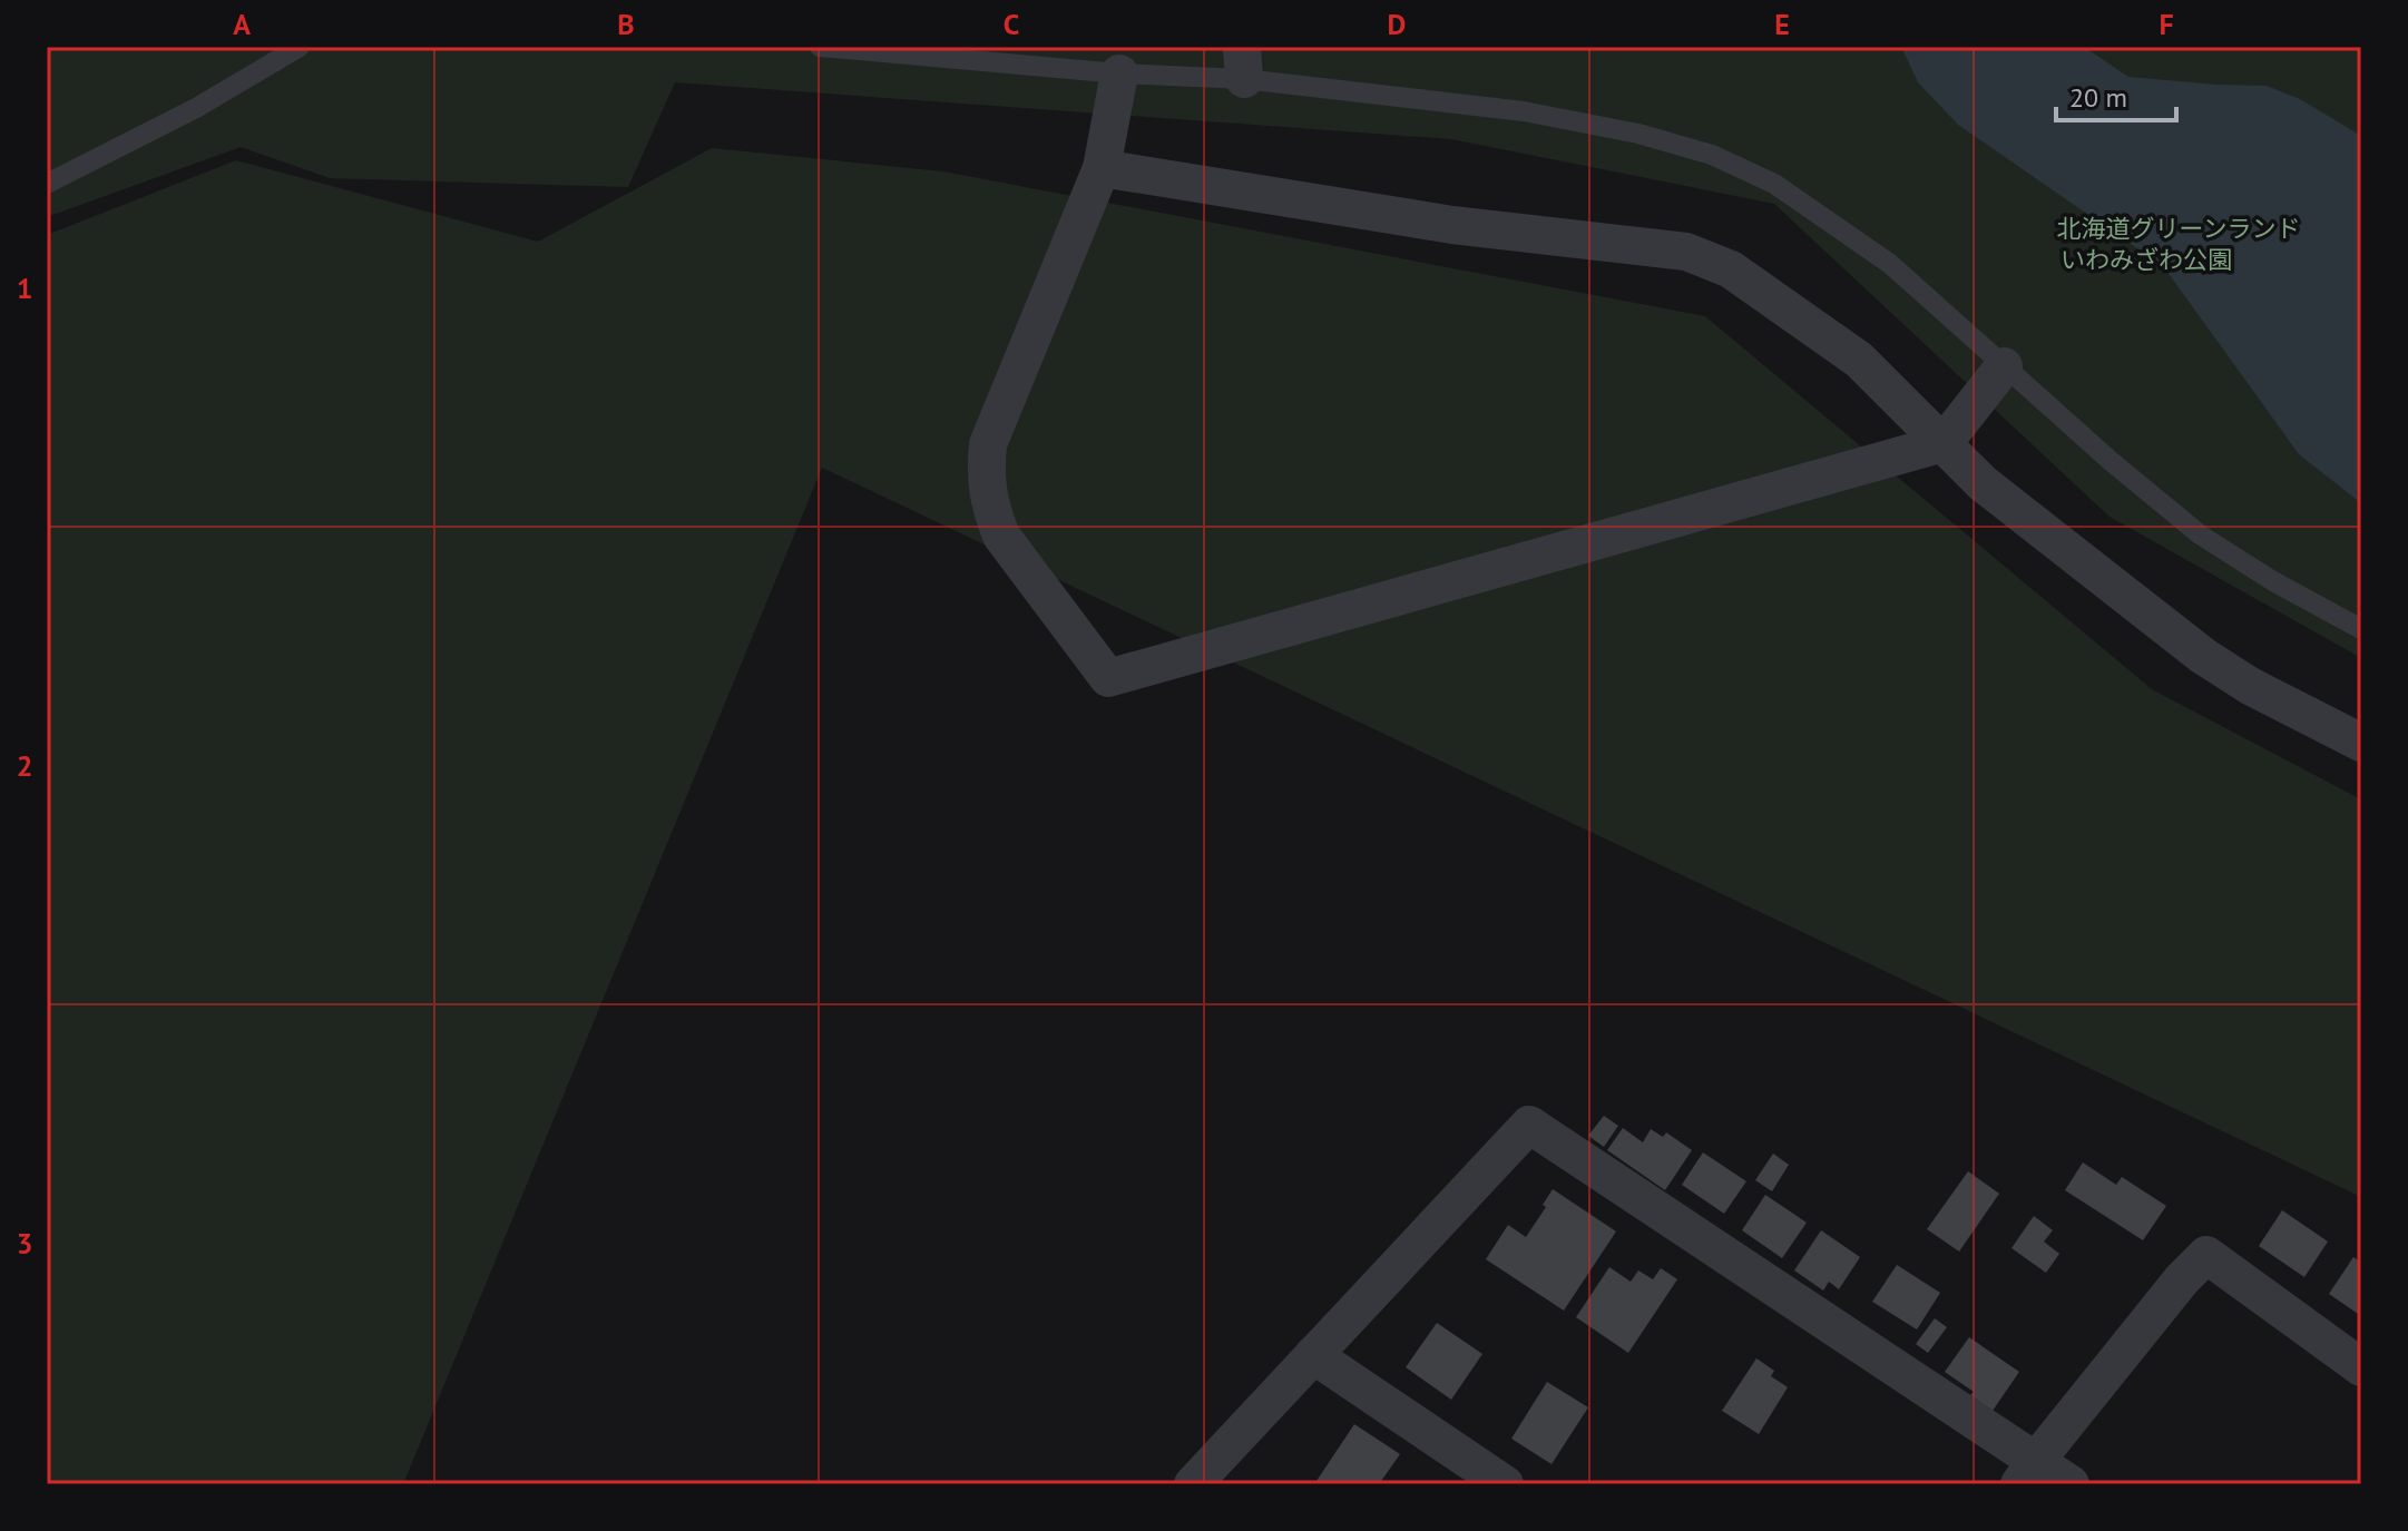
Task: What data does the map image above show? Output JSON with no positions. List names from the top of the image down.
{
  "parks": ["北海道グリーンランド", "いわみざわ公園"],
  "scale_bar": "20 m",
  "grid": {
    "columns": [
      "A",
      "B",
      "C",
      "D",
      "E",
      "F"
    ],
    "rows": ["1", "2", "3"]
  }
}
